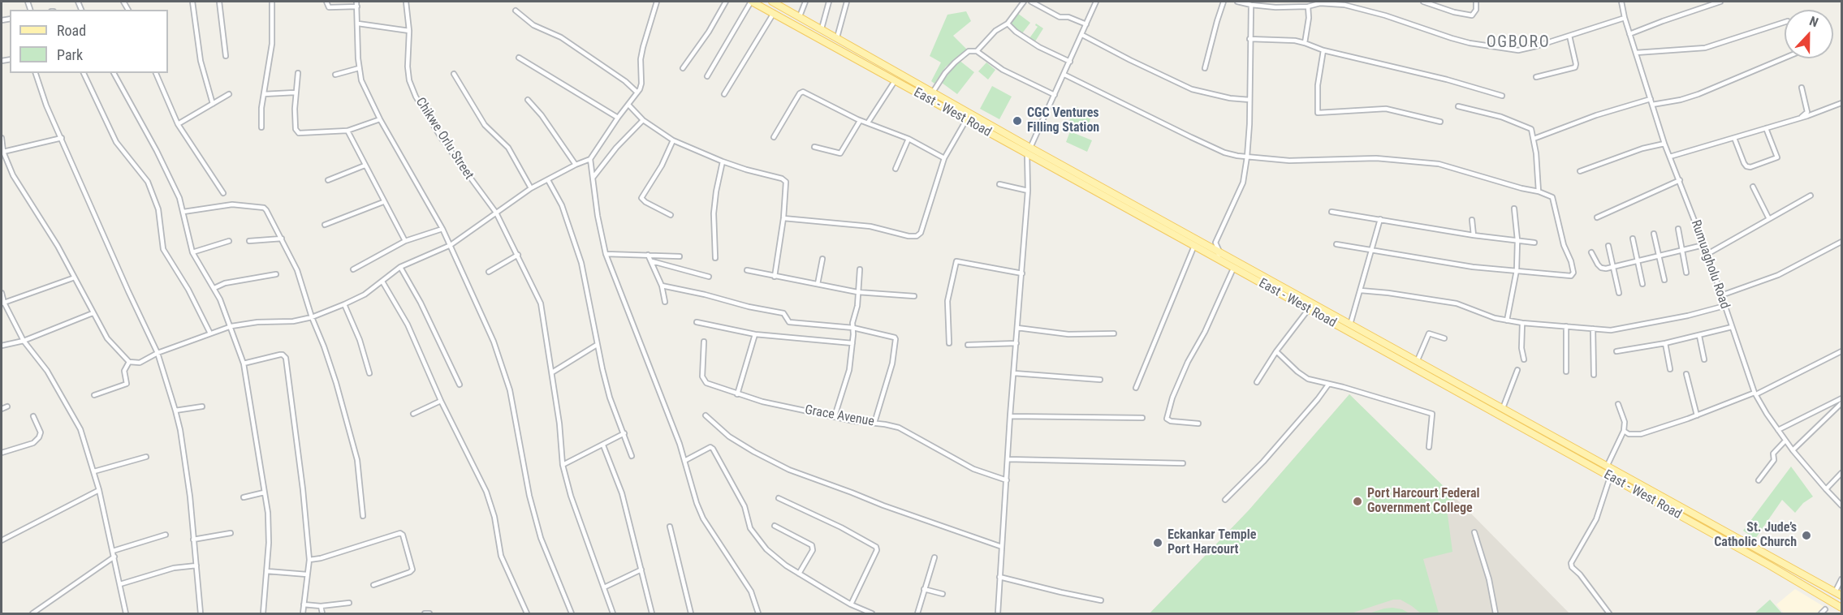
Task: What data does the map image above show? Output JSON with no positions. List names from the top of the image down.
{
  "streets": {
    "main road": ["East - West Road"],
    "street": ["Chikwe Orlu Street", "Rumuagholu Road", "Grace Avenue"]
  },
  "districts": ["OGBORO"],
  "places": [
    "CGC Ventures Filling Station",
    "Port Harcourt Federal Government College",
    "St. Jude’s Catholic Church",
    "Eckankar Temple Port Harcourt"
  ],
  "legend": ["Road", "Park"],
  "north": "top"
}
